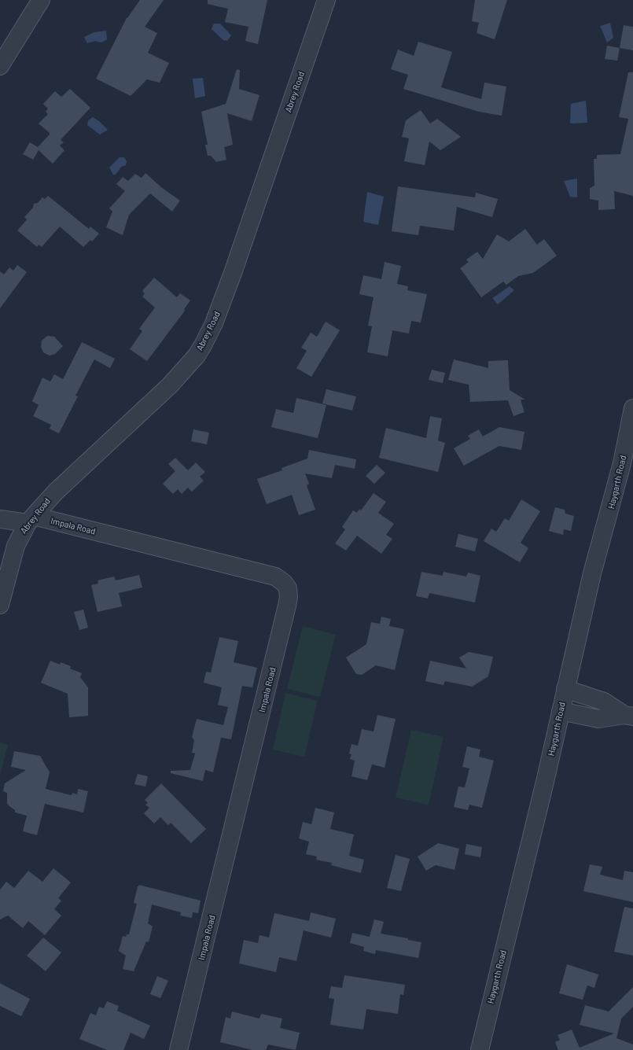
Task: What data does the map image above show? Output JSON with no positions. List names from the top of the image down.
{
  "streets": {
    "street": ["Abrey Road", "Haygarth Road", "Impala Road"]
  },
  "crossings": [
    ["Abrey Road", "Impala Road"]
  ]
}
